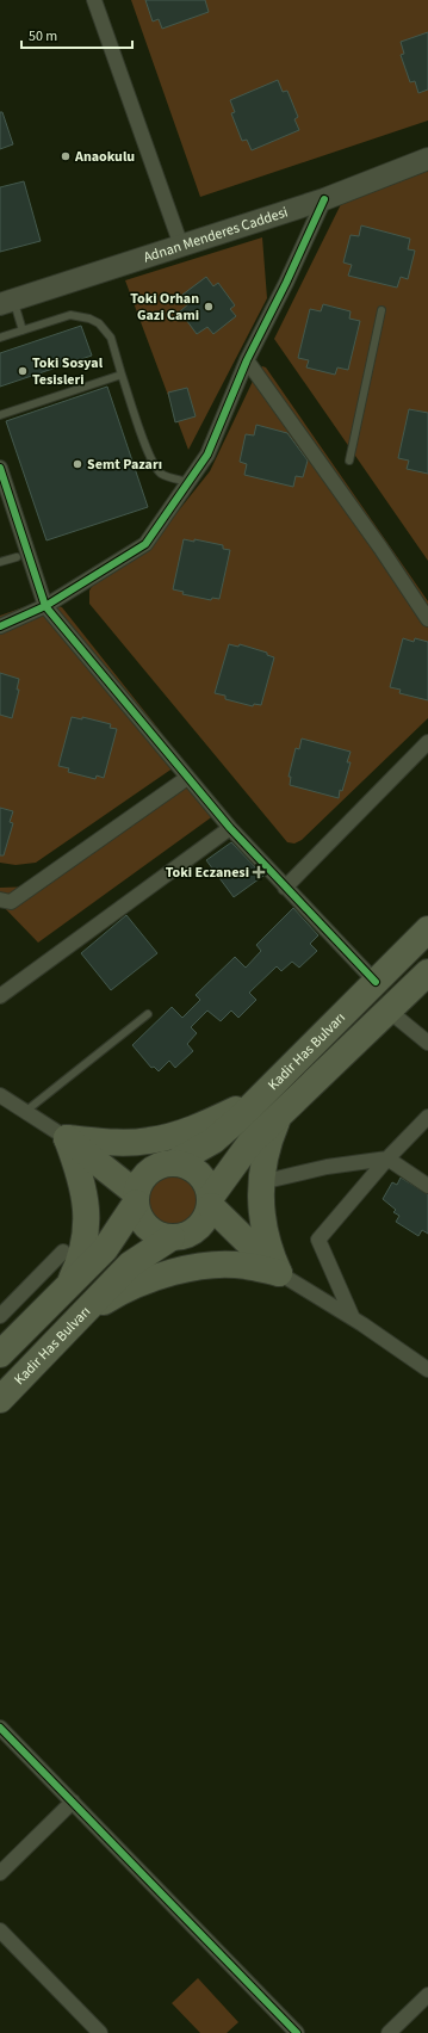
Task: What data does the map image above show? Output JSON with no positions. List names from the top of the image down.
{
  "streets": {
    "highway": ["Kadir Has Bulvarı"],
    "street": ["Adnan Menderes Caddesi"]
  },
  "places": {
    "other": [
      "Anaokulu",
      "Toki Orhan Gazi Cami",
      "Toki Sosyal Tesisleri",
      "Semt Pazarı"
    ],
    "health": ["Toki Eczanesi"]
  },
  "scale_bar": "50 m"
}
